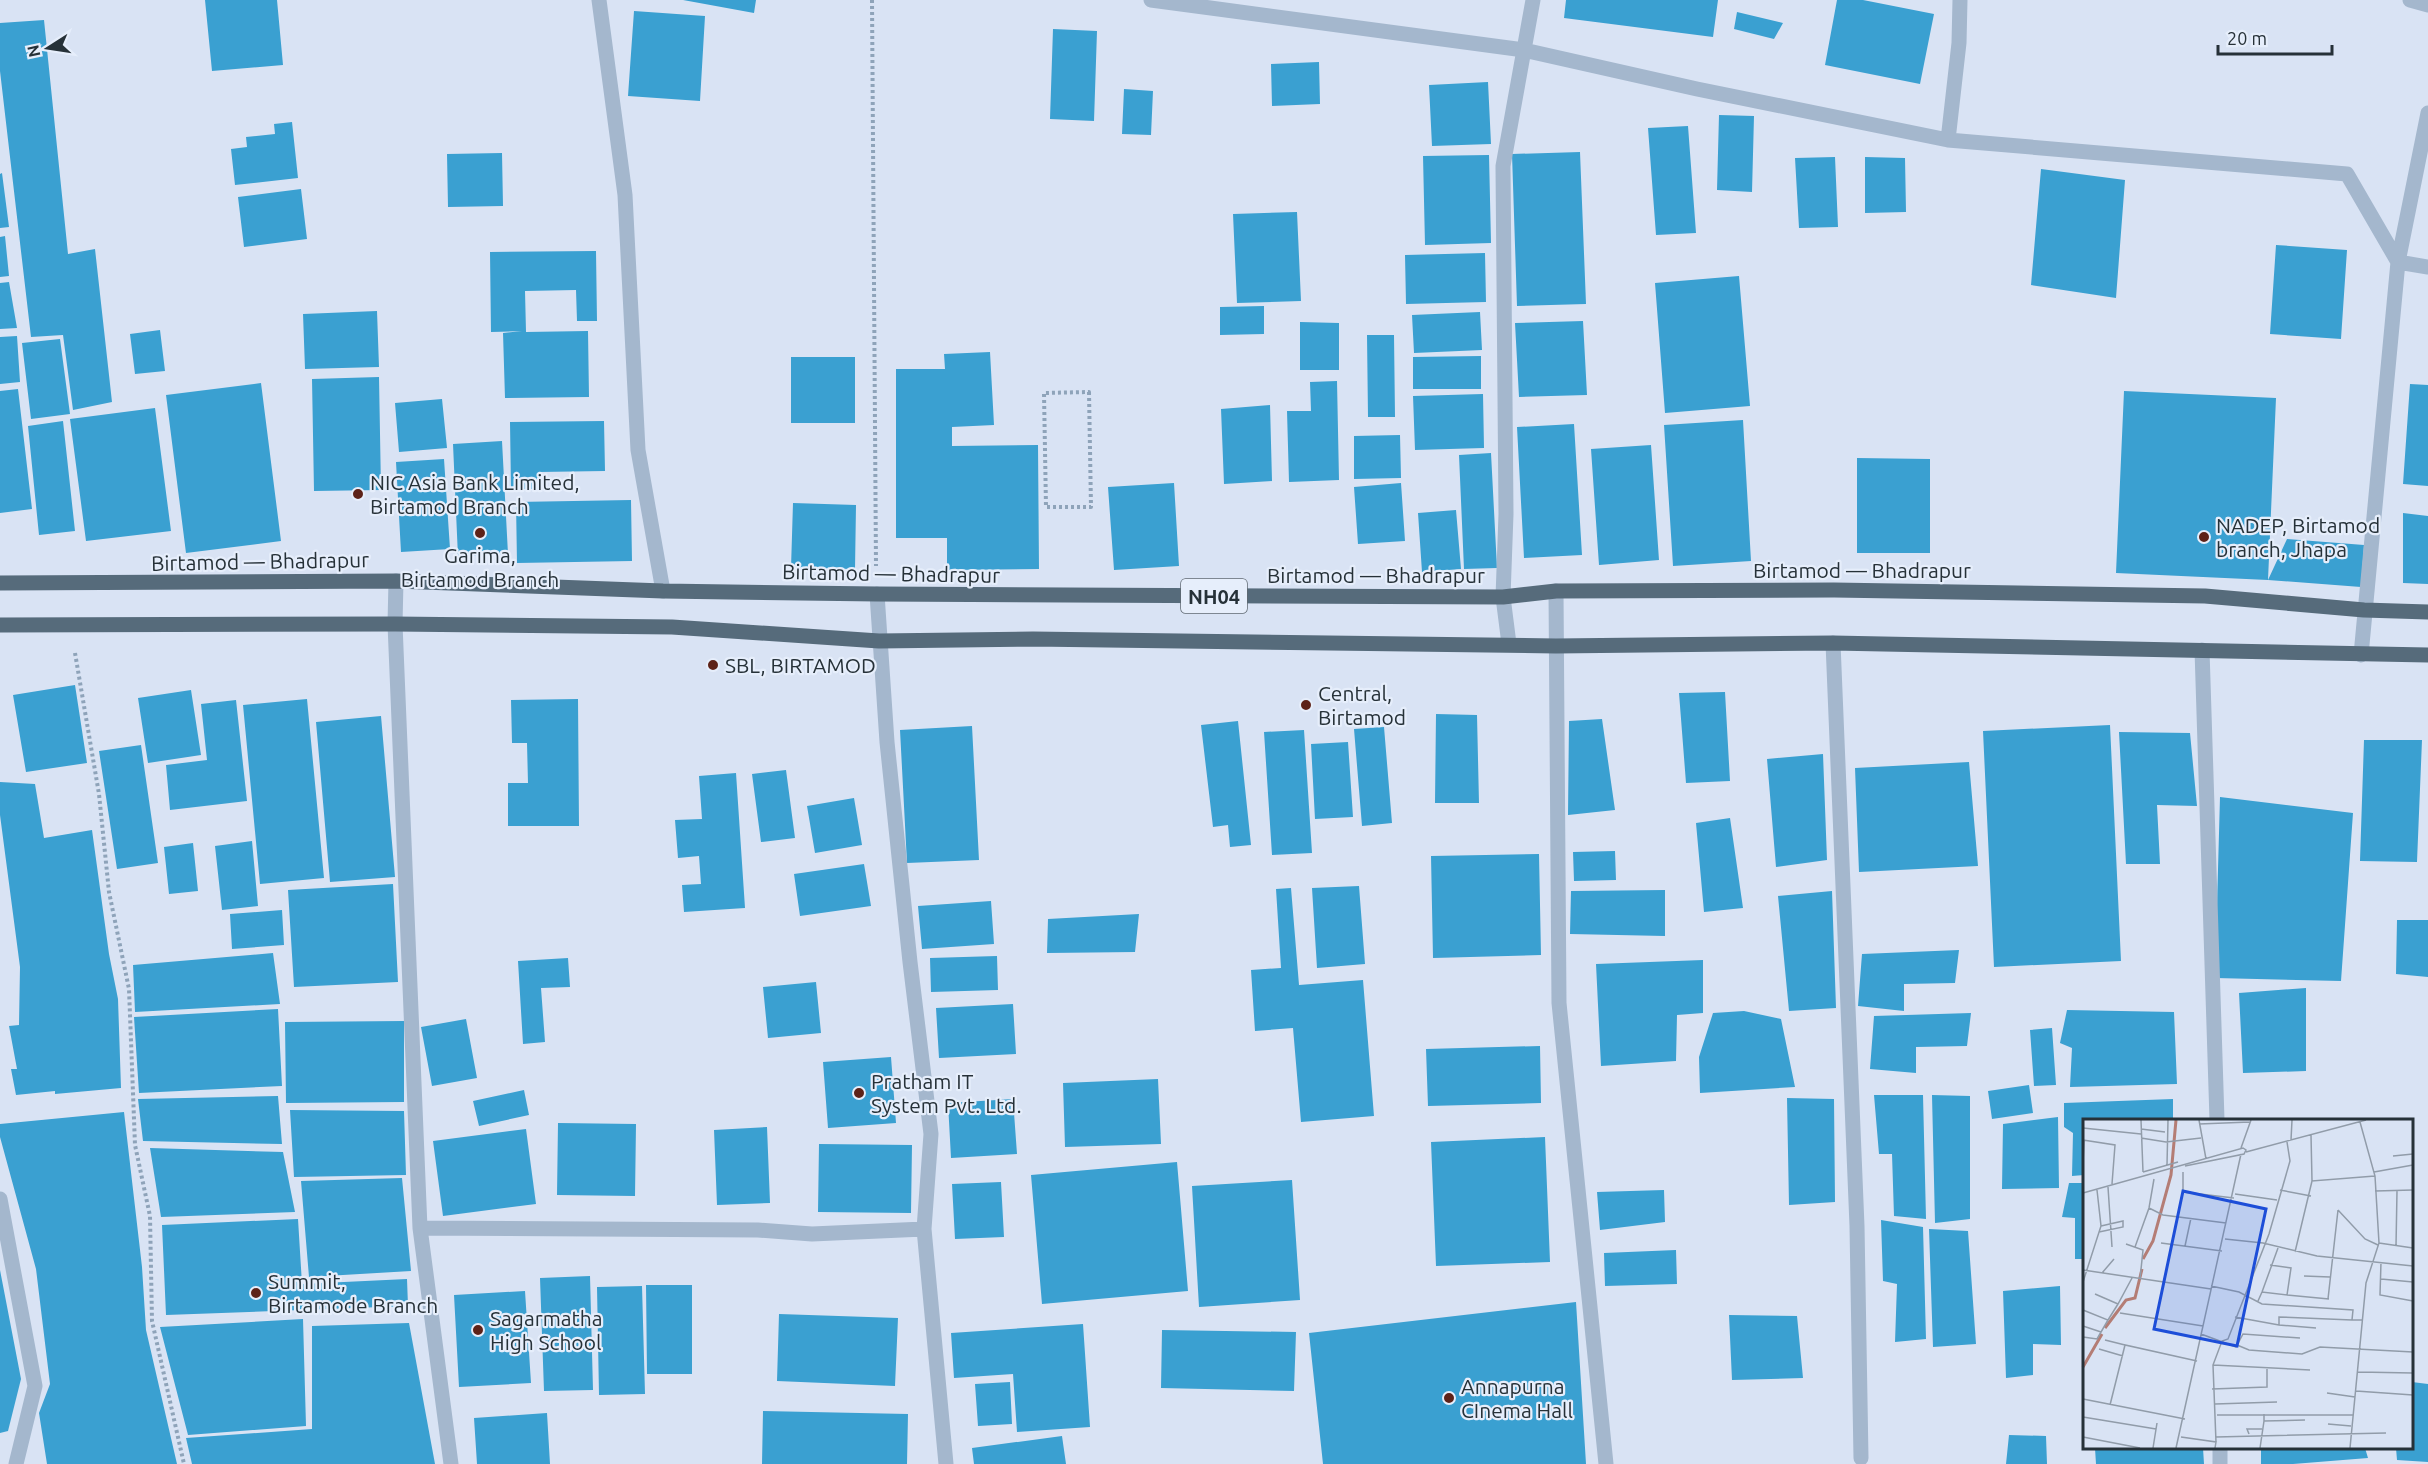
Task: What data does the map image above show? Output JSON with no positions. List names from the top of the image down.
{
  "streets": {
    "main road": ["Birtamod — Bhadrapur", "NH04"]
  },
  "places": [
    "NIC Asia Bank Limited, Birtamod Branch",
    "Garima, Birtamod Branch",
    "NADEP, Birtamod branch, Jhapa",
    "SBL, BIRTAMOD",
    "Central, Birtamod",
    "Pratham IT System Pvt. Ltd.",
    "Summit, Birtamode Branch",
    "Sagarmatha High School",
    "Annapurna CInema Hall"
  ],
  "scale_bar": "20 m",
  "north": "left"
}
